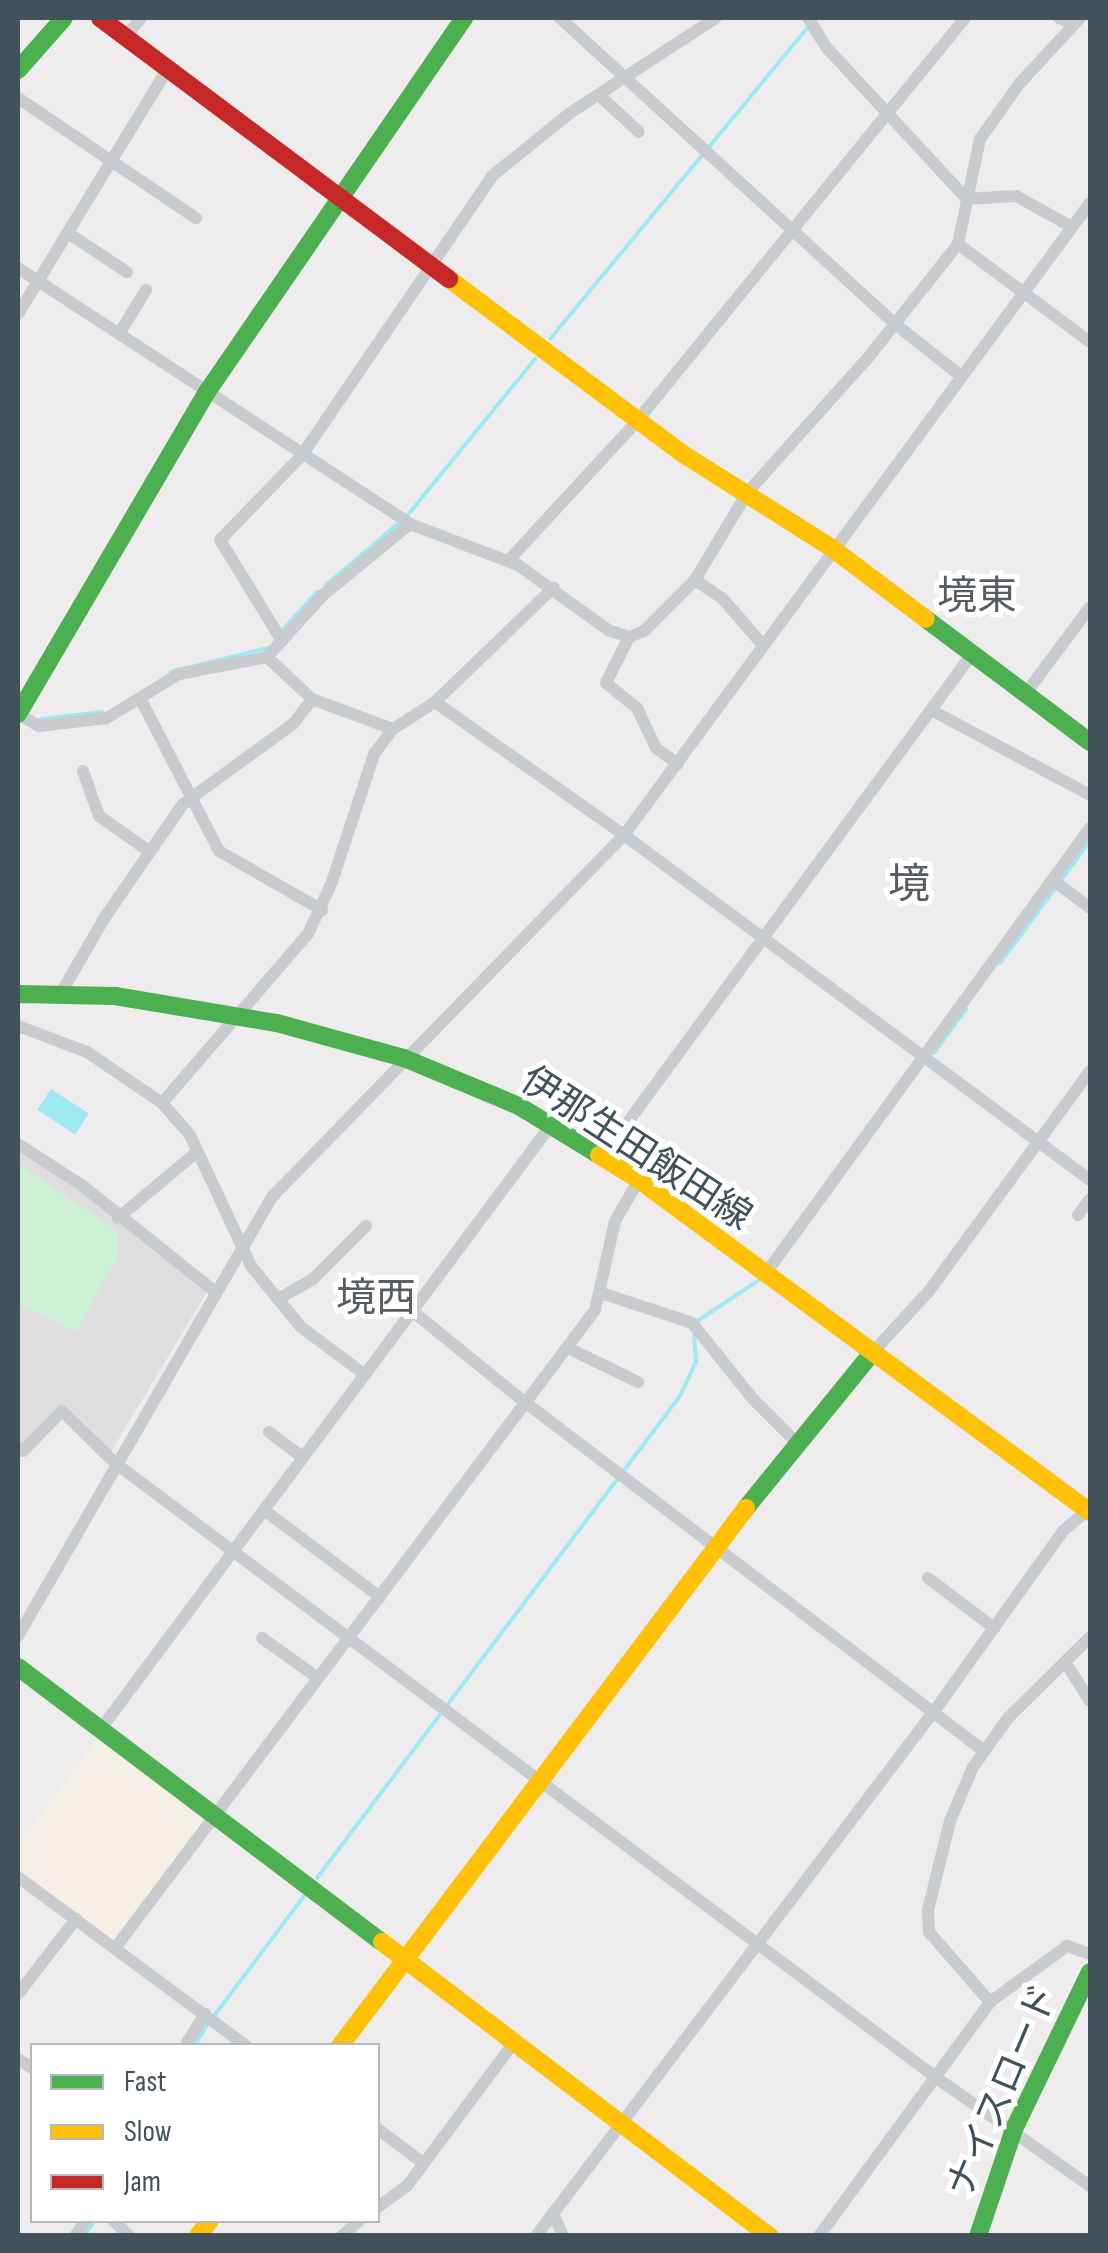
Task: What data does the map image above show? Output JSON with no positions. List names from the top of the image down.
{
  "streets": {
    "main road": ["伊那生田飯田線", "ナイスロード"]
  },
  "districts": ["境東", "境", "境西"],
  "legend": ["Fast", "Slow", "Jam"]
}
